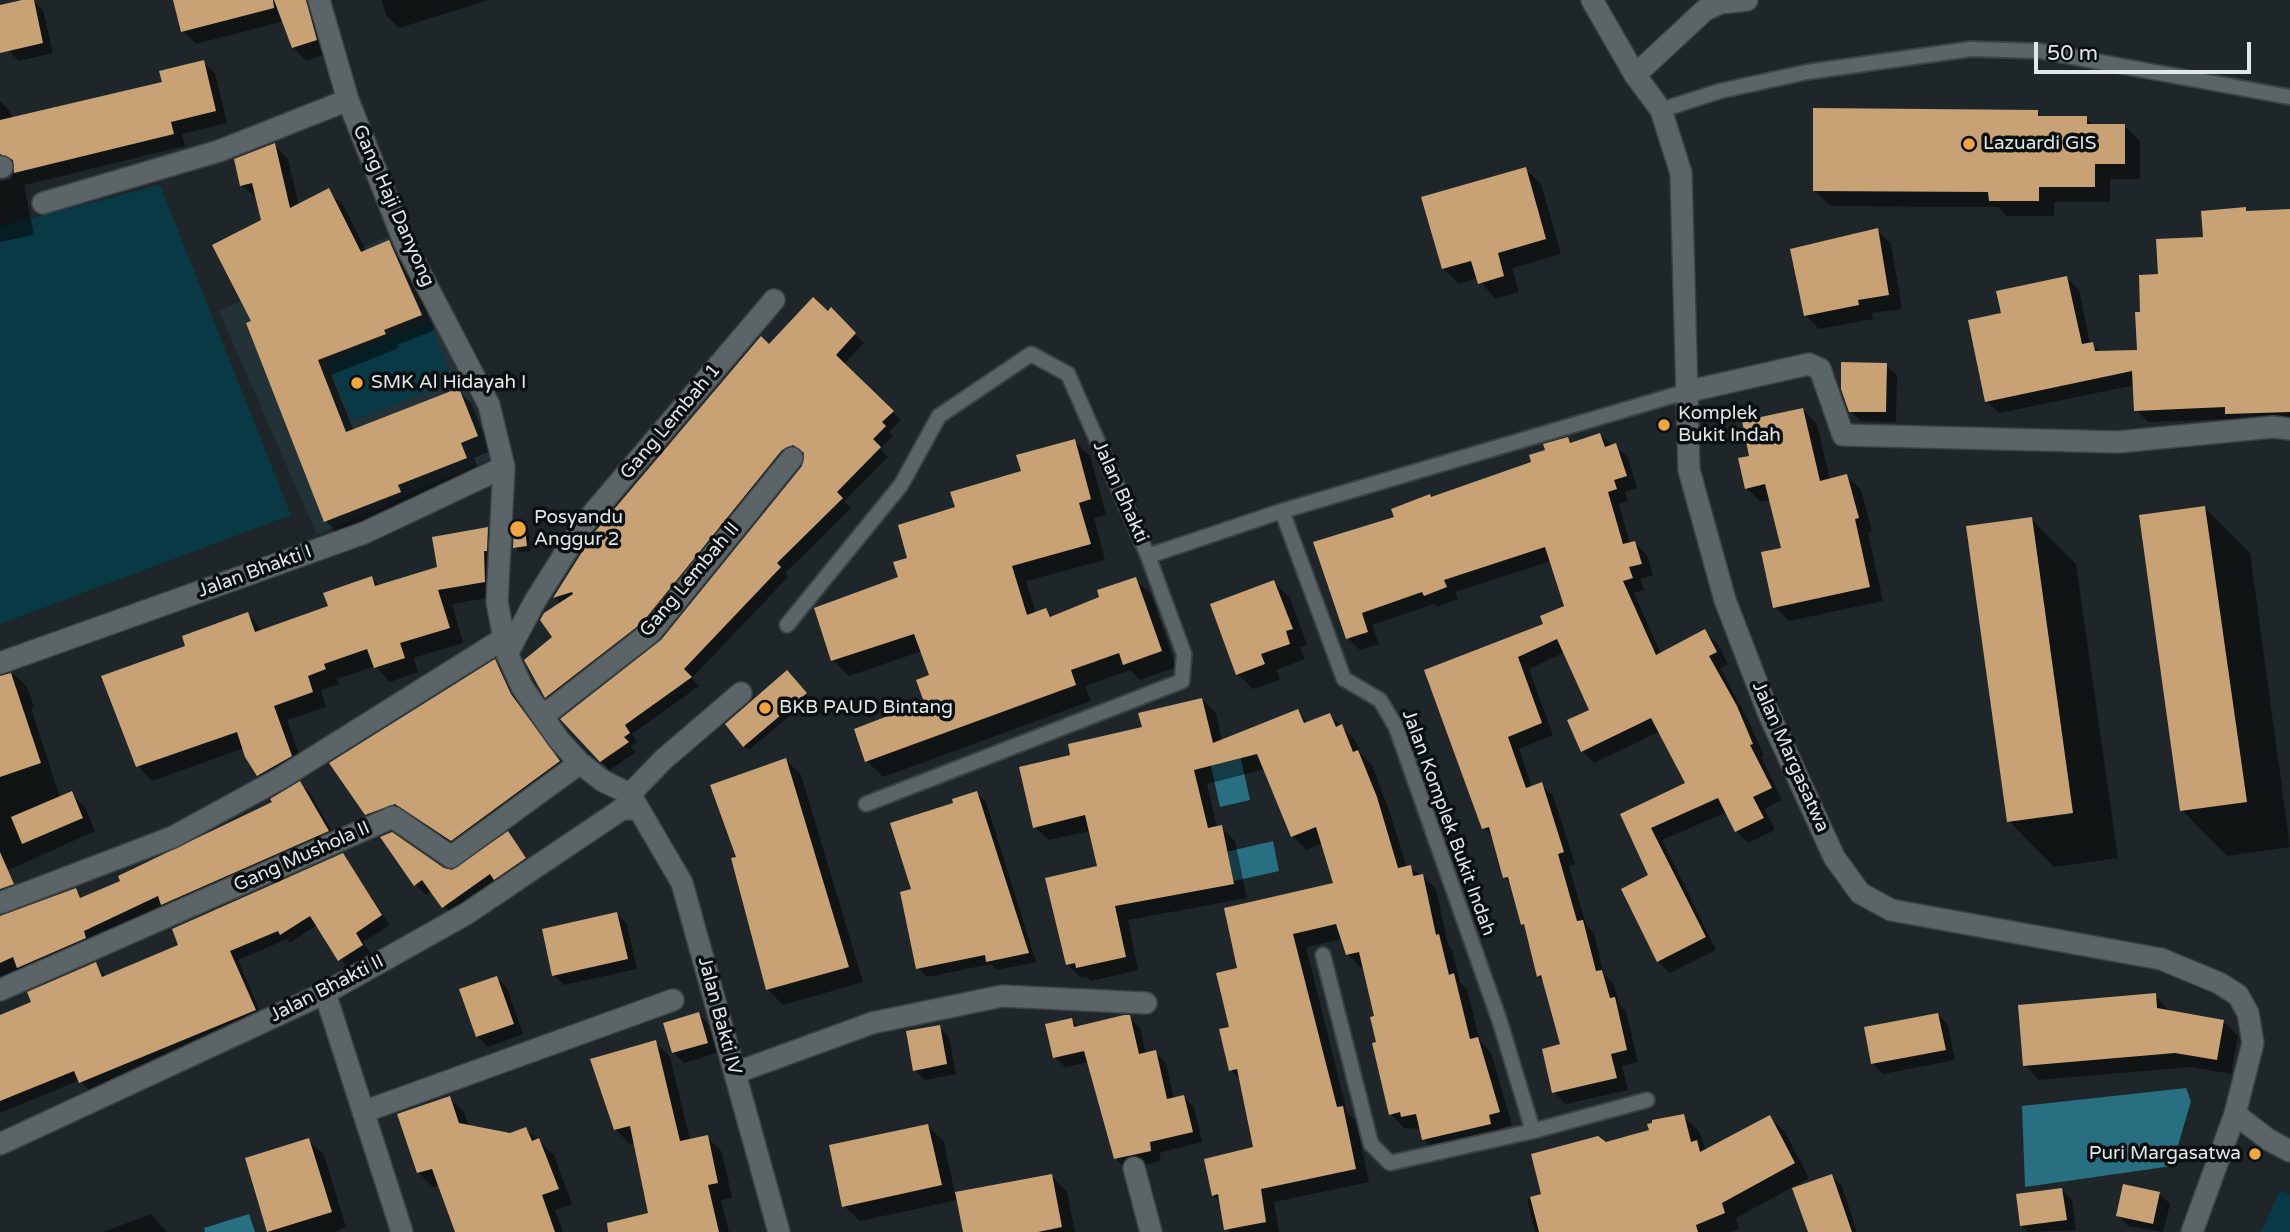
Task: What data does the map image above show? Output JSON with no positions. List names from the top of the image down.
{
  "streets": {
    "street": [
      "Gang Haji Danyong",
      "Gang Lembah 1",
      "Jalan Bhakti I",
      "Gang Lembah II",
      "Jalan Margasatwa",
      "Gang Mushola II",
      "Jalan Bhakti II",
      "Jalan Bakti IV"
    ],
    "lane": ["Jalan Bhakti", "Jalan Komplek Bukit Indah"]
  },
  "crossings": [
    ["Gang Haji Danyong", "Gang Lembah 1"],
    ["Gang Haji Danyong", "Jalan Bhakti I"],
    ["Gang Haji Danyong", "Gang Lembah II"],
    ["Gang Haji Danyong", "Gang Mushola II"],
    ["Gang Haji Danyong", "Jalan Bhakti II"],
    ["Gang Haji Danyong", "Jalan Bakti IV"],
    ["Jalan Bhakti II", "Jalan Bakti IV"]
  ],
  "places": [
    "Lazuardi GIS",
    "SMK Al Hidayah I",
    "Komplek Bukit Indah",
    "Posyandu Anggur 2",
    "BKB PAUD Bintang",
    "Puri Margasatwa"
  ],
  "scale_bar": "50 m"
}
